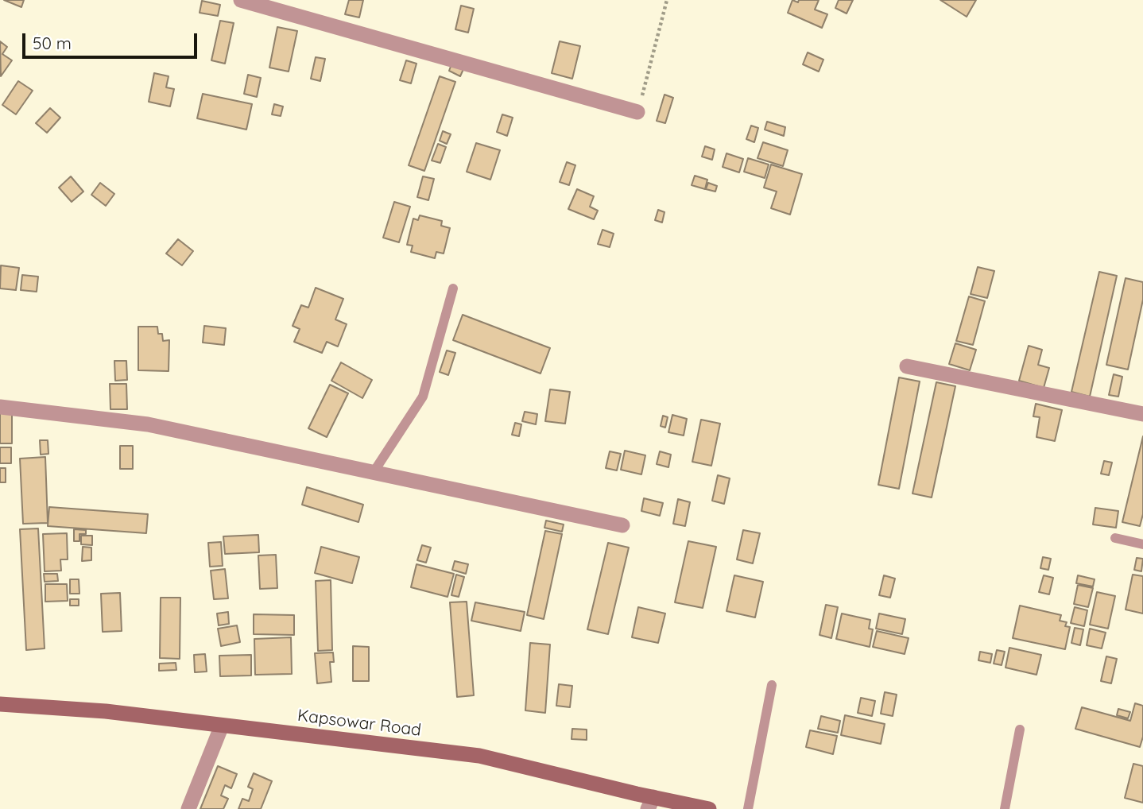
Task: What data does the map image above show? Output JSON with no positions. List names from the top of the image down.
{
  "streets": {
    "main road": ["Kapsowar Road"]
  },
  "scale_bar": "50 m"
}
